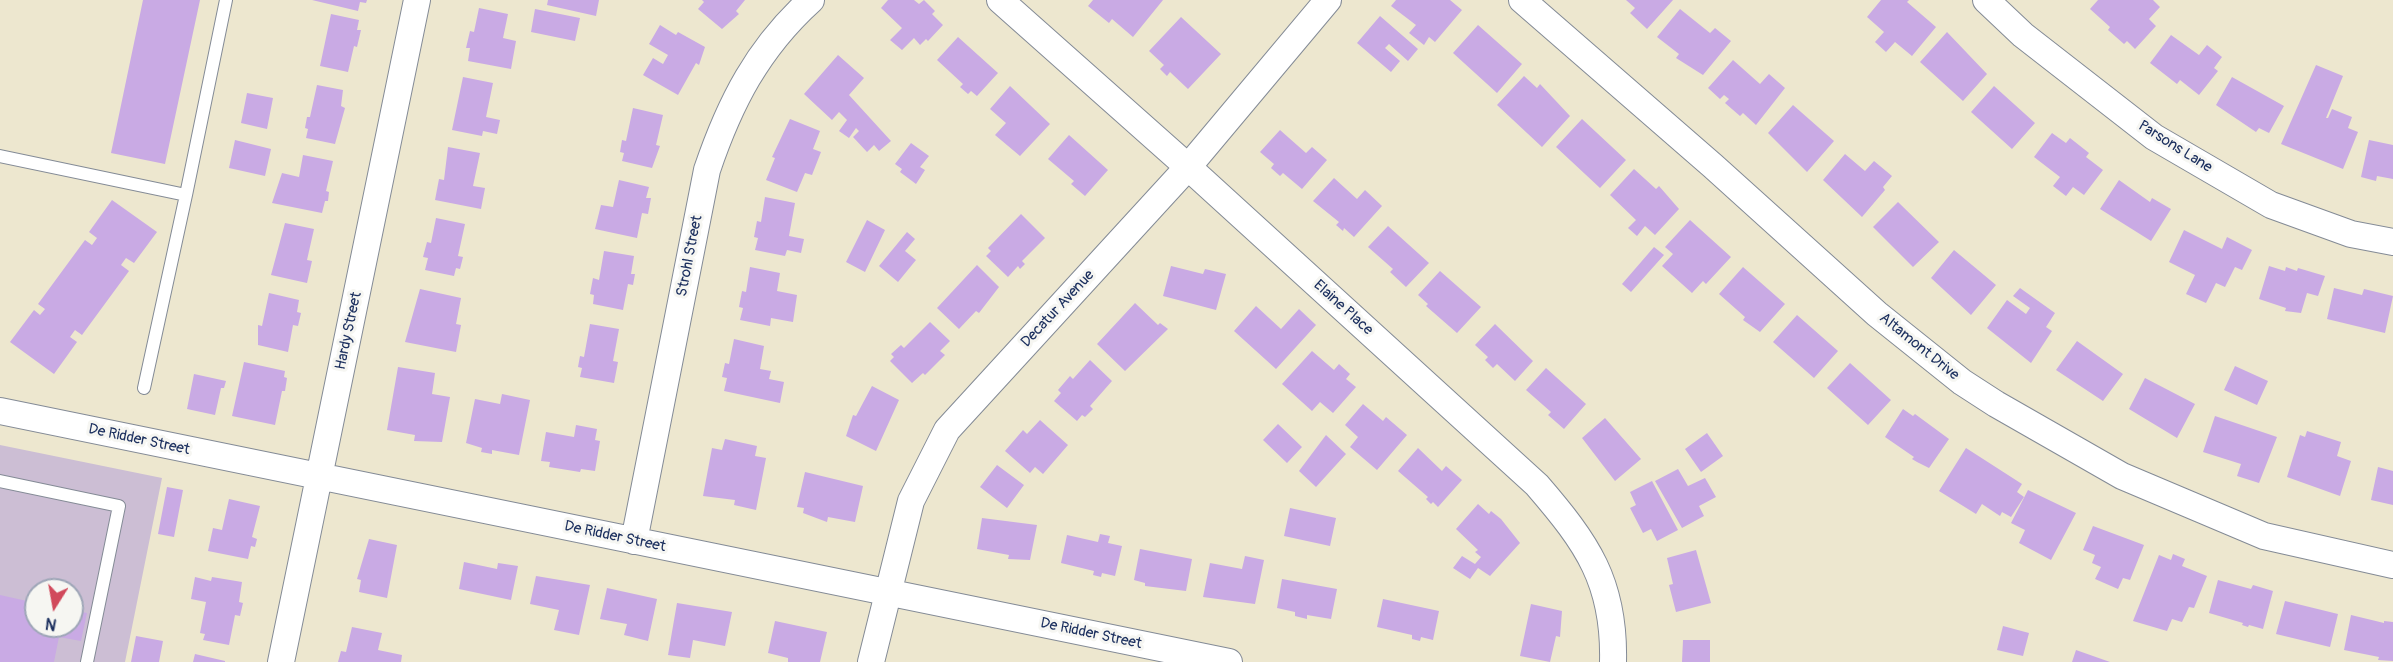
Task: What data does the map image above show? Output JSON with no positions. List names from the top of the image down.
{
  "streets": {
    "street": [
      "Parsons Lane",
      "Strohl Street",
      "Elaine Place",
      "Decatur Avenue",
      "Hardy Street",
      "Altamont Drive",
      "De Ridder Street"
    ]
  },
  "crossings": [
    ["Strohl Street", "De Ridder Street"],
    ["Elaine Place", "Decatur Avenue"],
    ["Decatur Avenue", "De Ridder Street"],
    ["Hardy Street", "De Ridder Street"]
  ],
  "north": "bottom"
}
